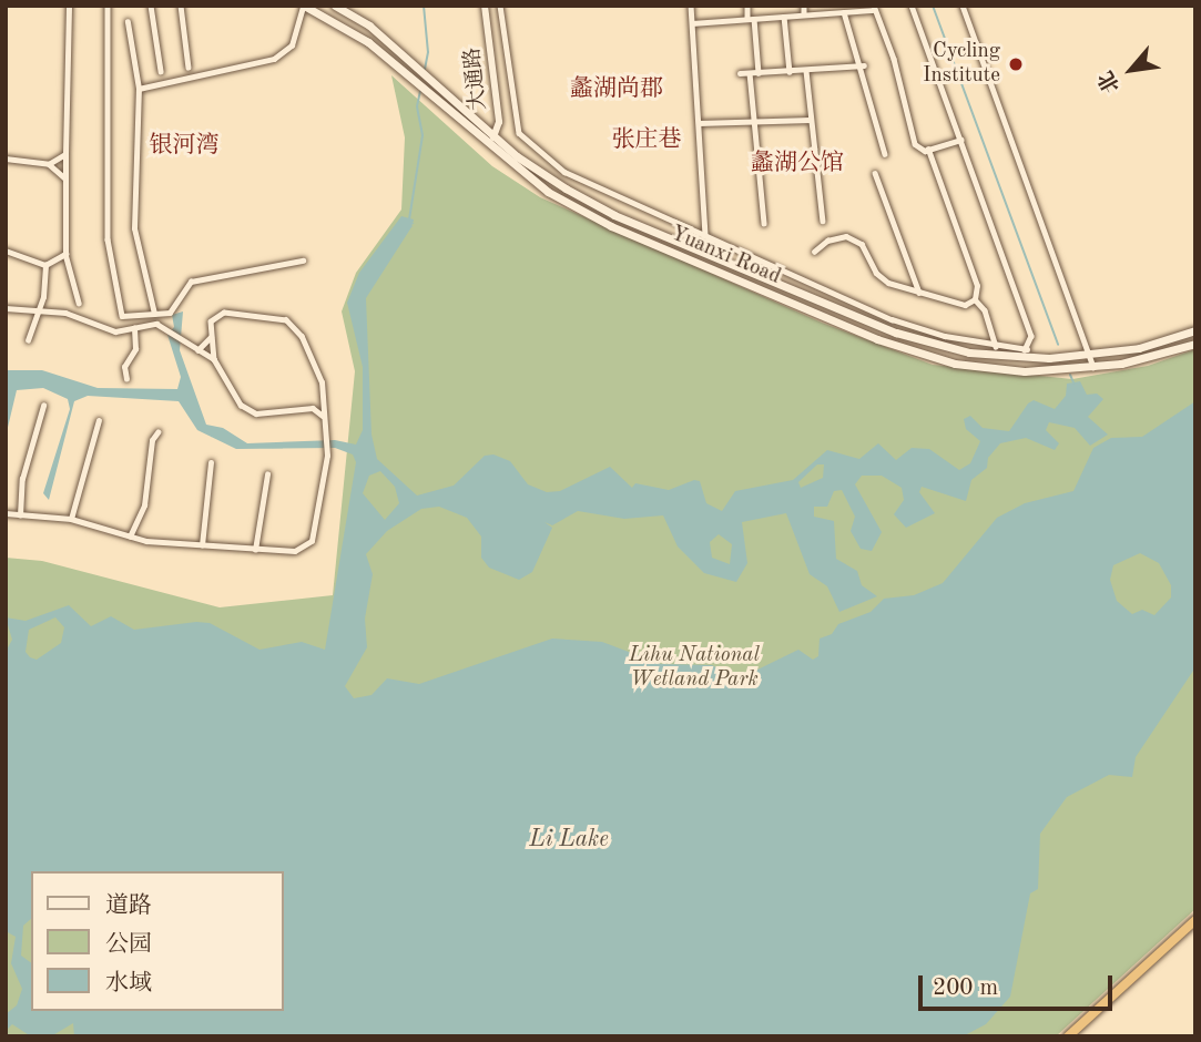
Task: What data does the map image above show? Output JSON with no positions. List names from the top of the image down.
{
  "streets": {
    "main road": ["Yuanxi Road"],
    "street": ["大通路"]
  },
  "crossings": [
    ["大通路", "Yuanxi Road"]
  ],
  "districts": [
    "蠡湖尚郡",
    "张庄巷",
    "银河湾",
    "蠡湖公馆"
  ],
  "water": ["Li Lake"],
  "parks": ["Lihu National Wetland Park"],
  "places": ["Cycling Institute"],
  "legend": ["道路", "公园", "水域"],
  "scale_bar": "200 m",
  "north": "bottom left"
}
